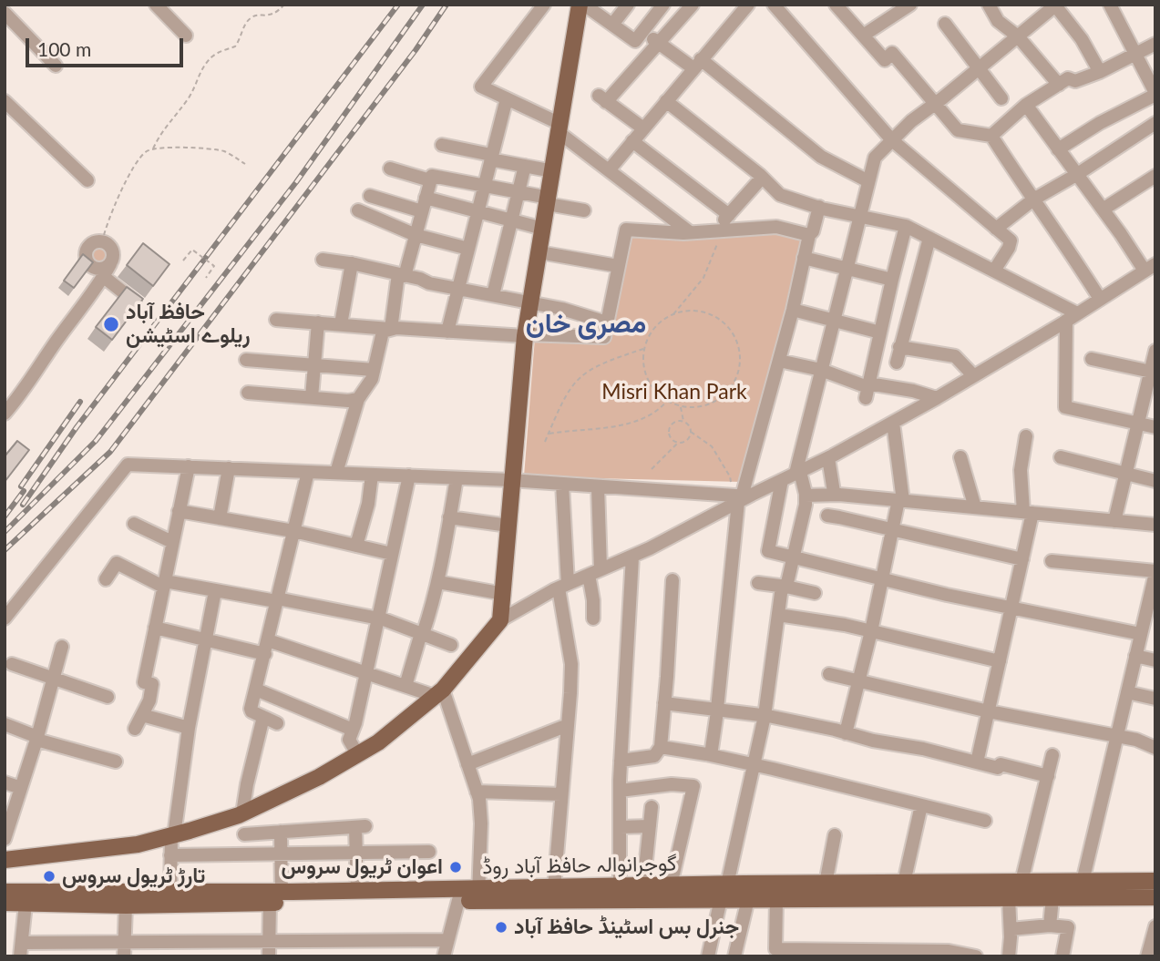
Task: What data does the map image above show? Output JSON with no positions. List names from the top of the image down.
{
  "streets": {
    "main road": ["گوجرانوالہ حافظ آباد روڈ"]
  },
  "districts": ["مصری خان"],
  "parks": ["Misri Khan Park"],
  "places": [
    "حافظ آباد ریلوے اسٹیشن",
    "اعوان ٹریول سروس",
    "تارڑ ٹریول سروس",
    "جنرل بس اسٹینڈ حافظ آباد"
  ],
  "scale_bar": "100 m"
}
